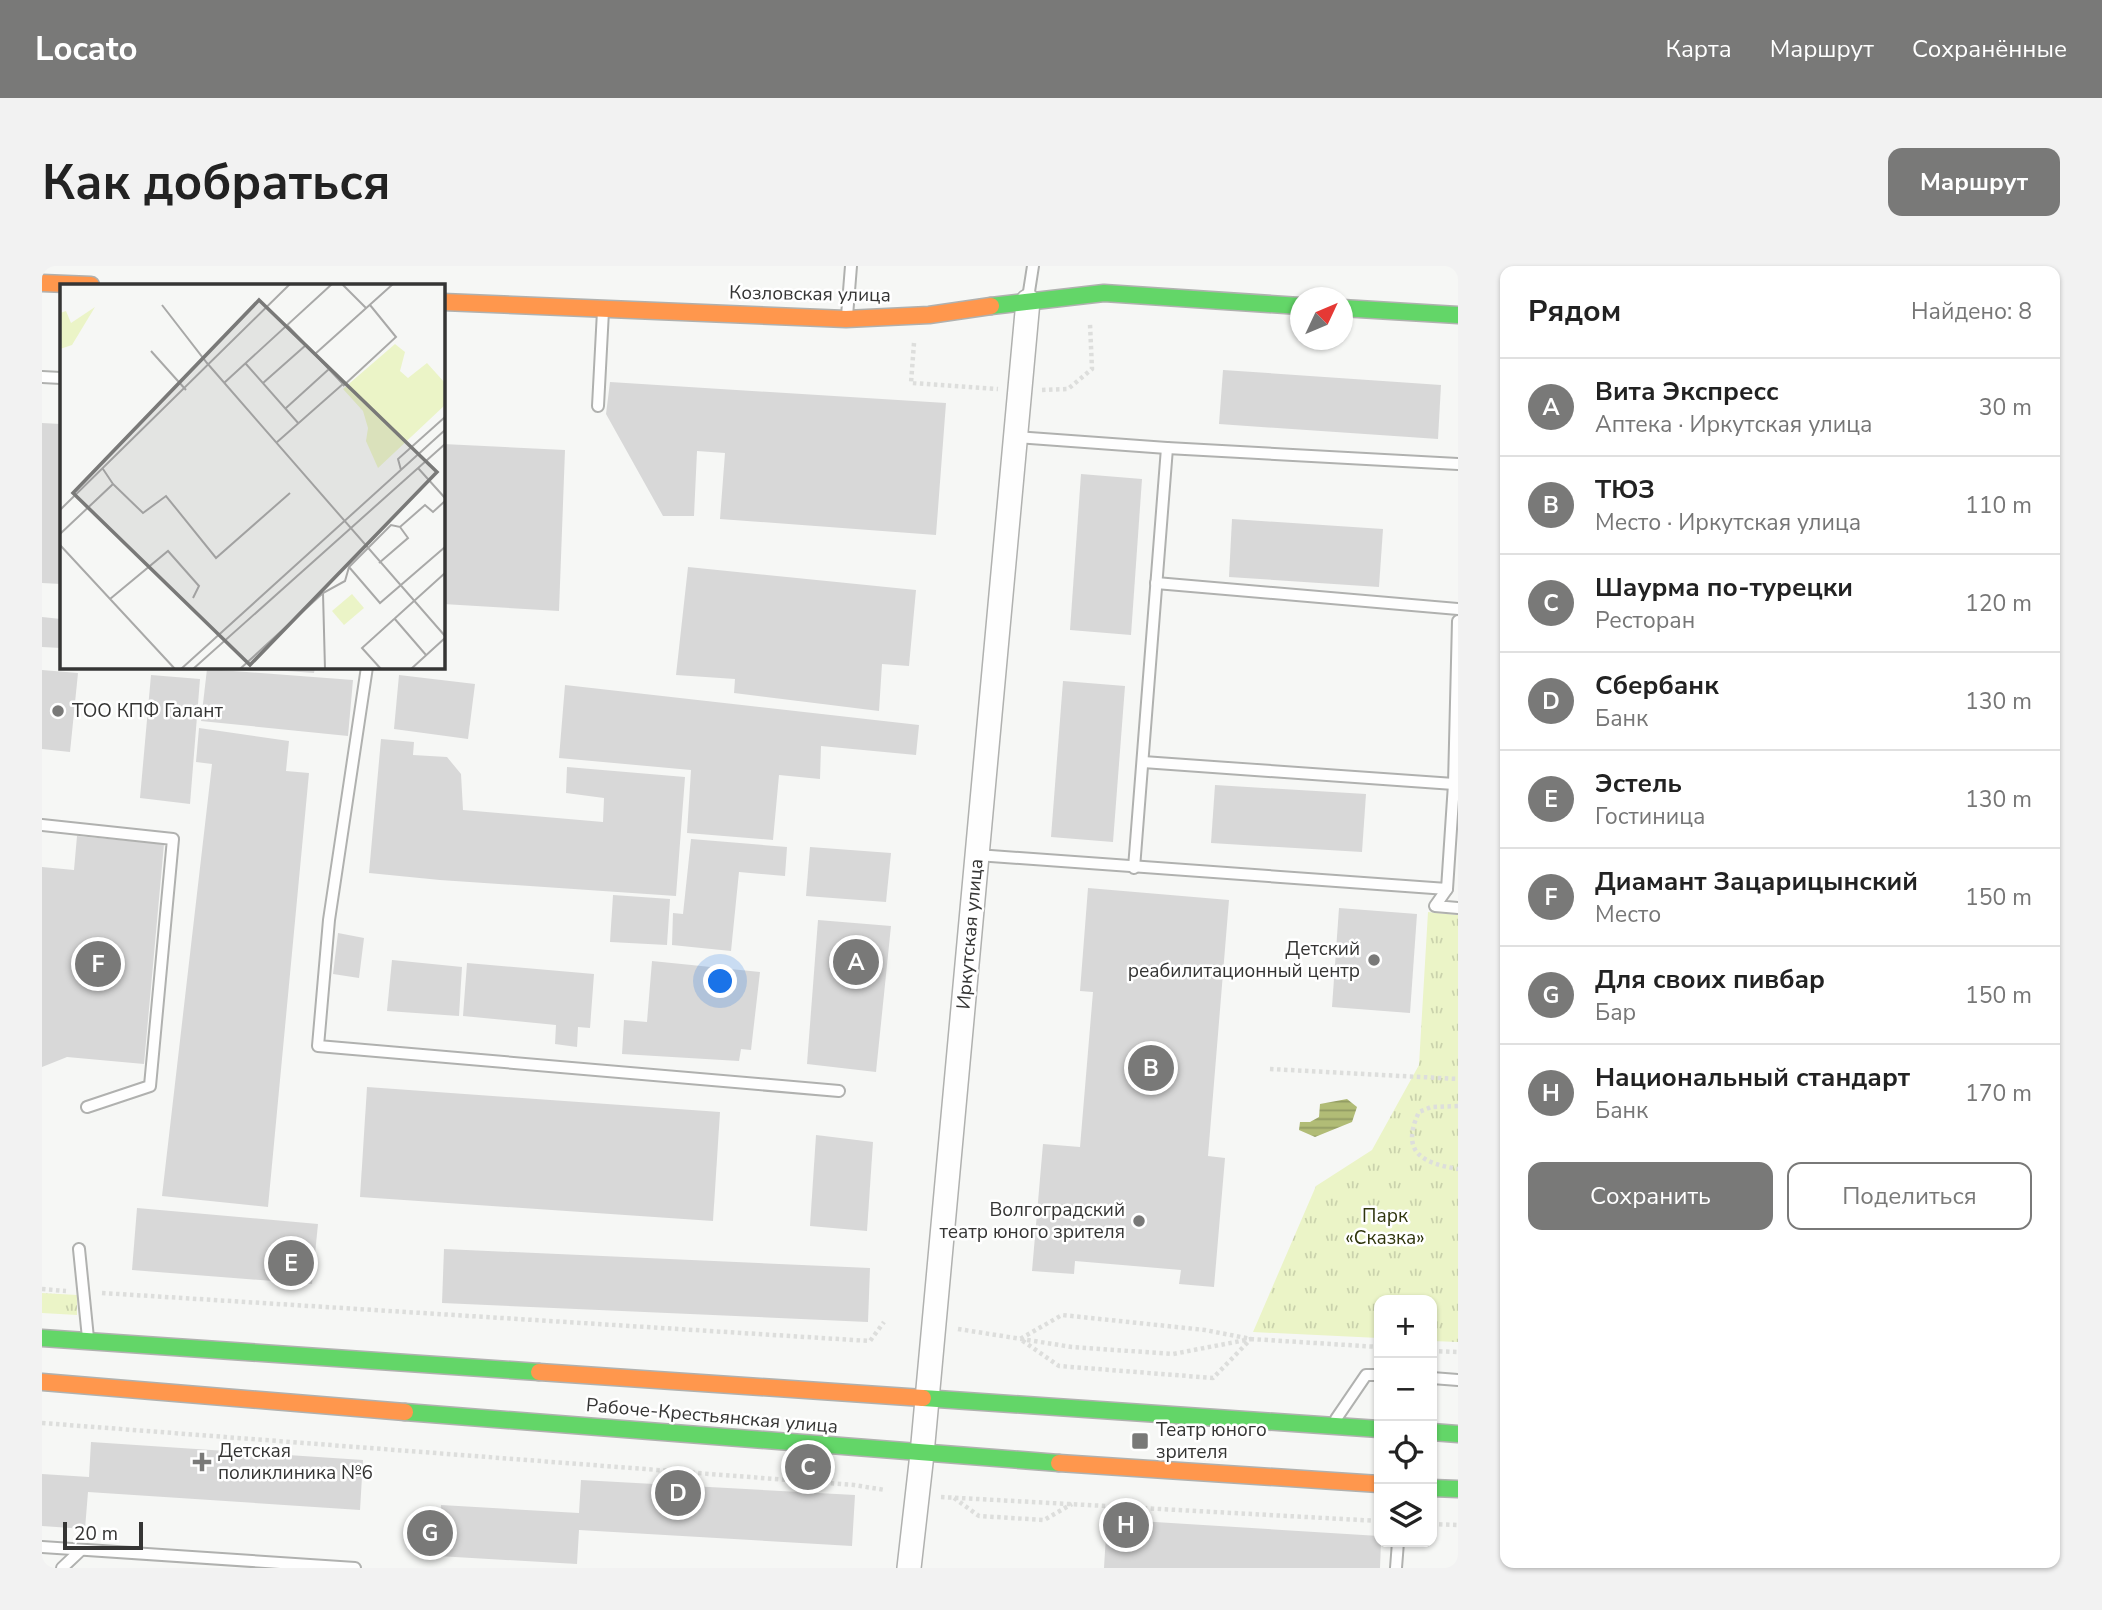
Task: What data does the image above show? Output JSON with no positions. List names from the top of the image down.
{
  "streets": {
    "main road": ["Козловская улица", "Рабоче-Крестьянская улица"],
    "street": ["Иркутская улица"]
  },
  "crossings": [
    ["Козловская улица", "Иркутская улица"],
    ["Иркутская улица", "Рабоче-Крестьянская улица"]
  ],
  "parks": ["Парк «Сказка»"],
  "places": {
    "other": ["ТОО КПФ Галант", "Детский реабилитационный центр", "Волгоградский театр юного зрителя"],
    "transit": ["Театр юного зрителя"],
    "health": ["Детская поликлиника №6"]
  },
  "scale_bar": "20 m",
  "north": "top right",
  "page": {
    "header": "Locato",
    "nav": ["Карта", "Маршрут", "Сохранённые"],
    "buttons": [
      "Маршрут",
      ["Сохранить", "Поделиться"]
    ],
    "title": "Как добраться",
    "heading": ["Рядом", "Найдено: 8"],
    "list": [
      {
        "mark": "A",
        "name": "Вита Экспресс",
        "note": "Аптека · Иркутская улица",
        "value": "30 m"
      },
      {
        "mark": "B",
        "name": "ТЮЗ",
        "note": "Место · Иркутская улица",
        "value": "110 m"
      },
      {
        "mark": "C",
        "name": "Шаурма по-турецки",
        "note": "Ресторан",
        "value": "120 m"
      },
      {
        "mark": "D",
        "name": "Сбербанк",
        "note": "Банк",
        "value": "130 m"
      },
      {
        "mark": "E",
        "name": "Эстель",
        "note": "Гостиница",
        "value": "130 m"
      },
      {
        "mark": "F",
        "name": "Диамант Зацарицынский",
        "note": "Место",
        "value": "150 m"
      },
      {
        "mark": "G",
        "name": "Для своих пивбар",
        "note": "Бар",
        "value": "150 m"
      },
      {
        "mark": "H",
        "name": "Национальный стандарт",
        "note": "Банк",
        "value": "170 m"
      }
    ],
    "pins": [
      "A",
      "F",
      "B",
      "E",
      "C",
      "D",
      "H",
      "G"
    ],
    "map_buttons": ["+", "−"],
    "scale": "20 m"
  }
}
